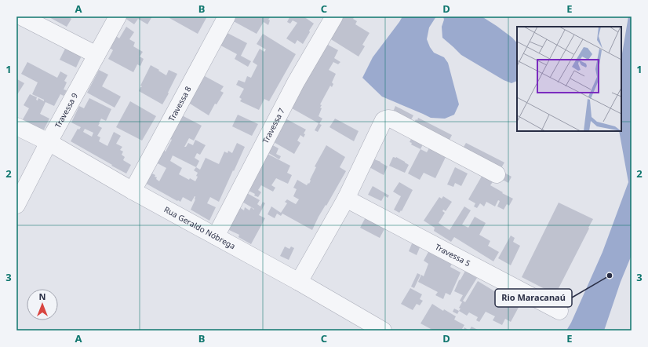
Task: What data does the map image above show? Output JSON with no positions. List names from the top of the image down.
{
  "streets": {
    "street": [
      "Travessa 8",
      "Travessa 9",
      "Travessa 7",
      "Rua Geraldo Nóbrega",
      "Travessa 5"
    ]
  },
  "crossings": [
    ["Travessa 8", "Rua Geraldo Nóbrega"],
    ["Travessa 9", "Rua Geraldo Nóbrega"],
    ["Travessa 7", "Rua Geraldo Nóbrega"]
  ],
  "places": ["Rio Maracanaú"],
  "north": "top",
  "grid": {
    "columns": [
      "A",
      "B",
      "C",
      "D",
      "E"
    ],
    "rows": ["1", "2", "3"]
  }
}
